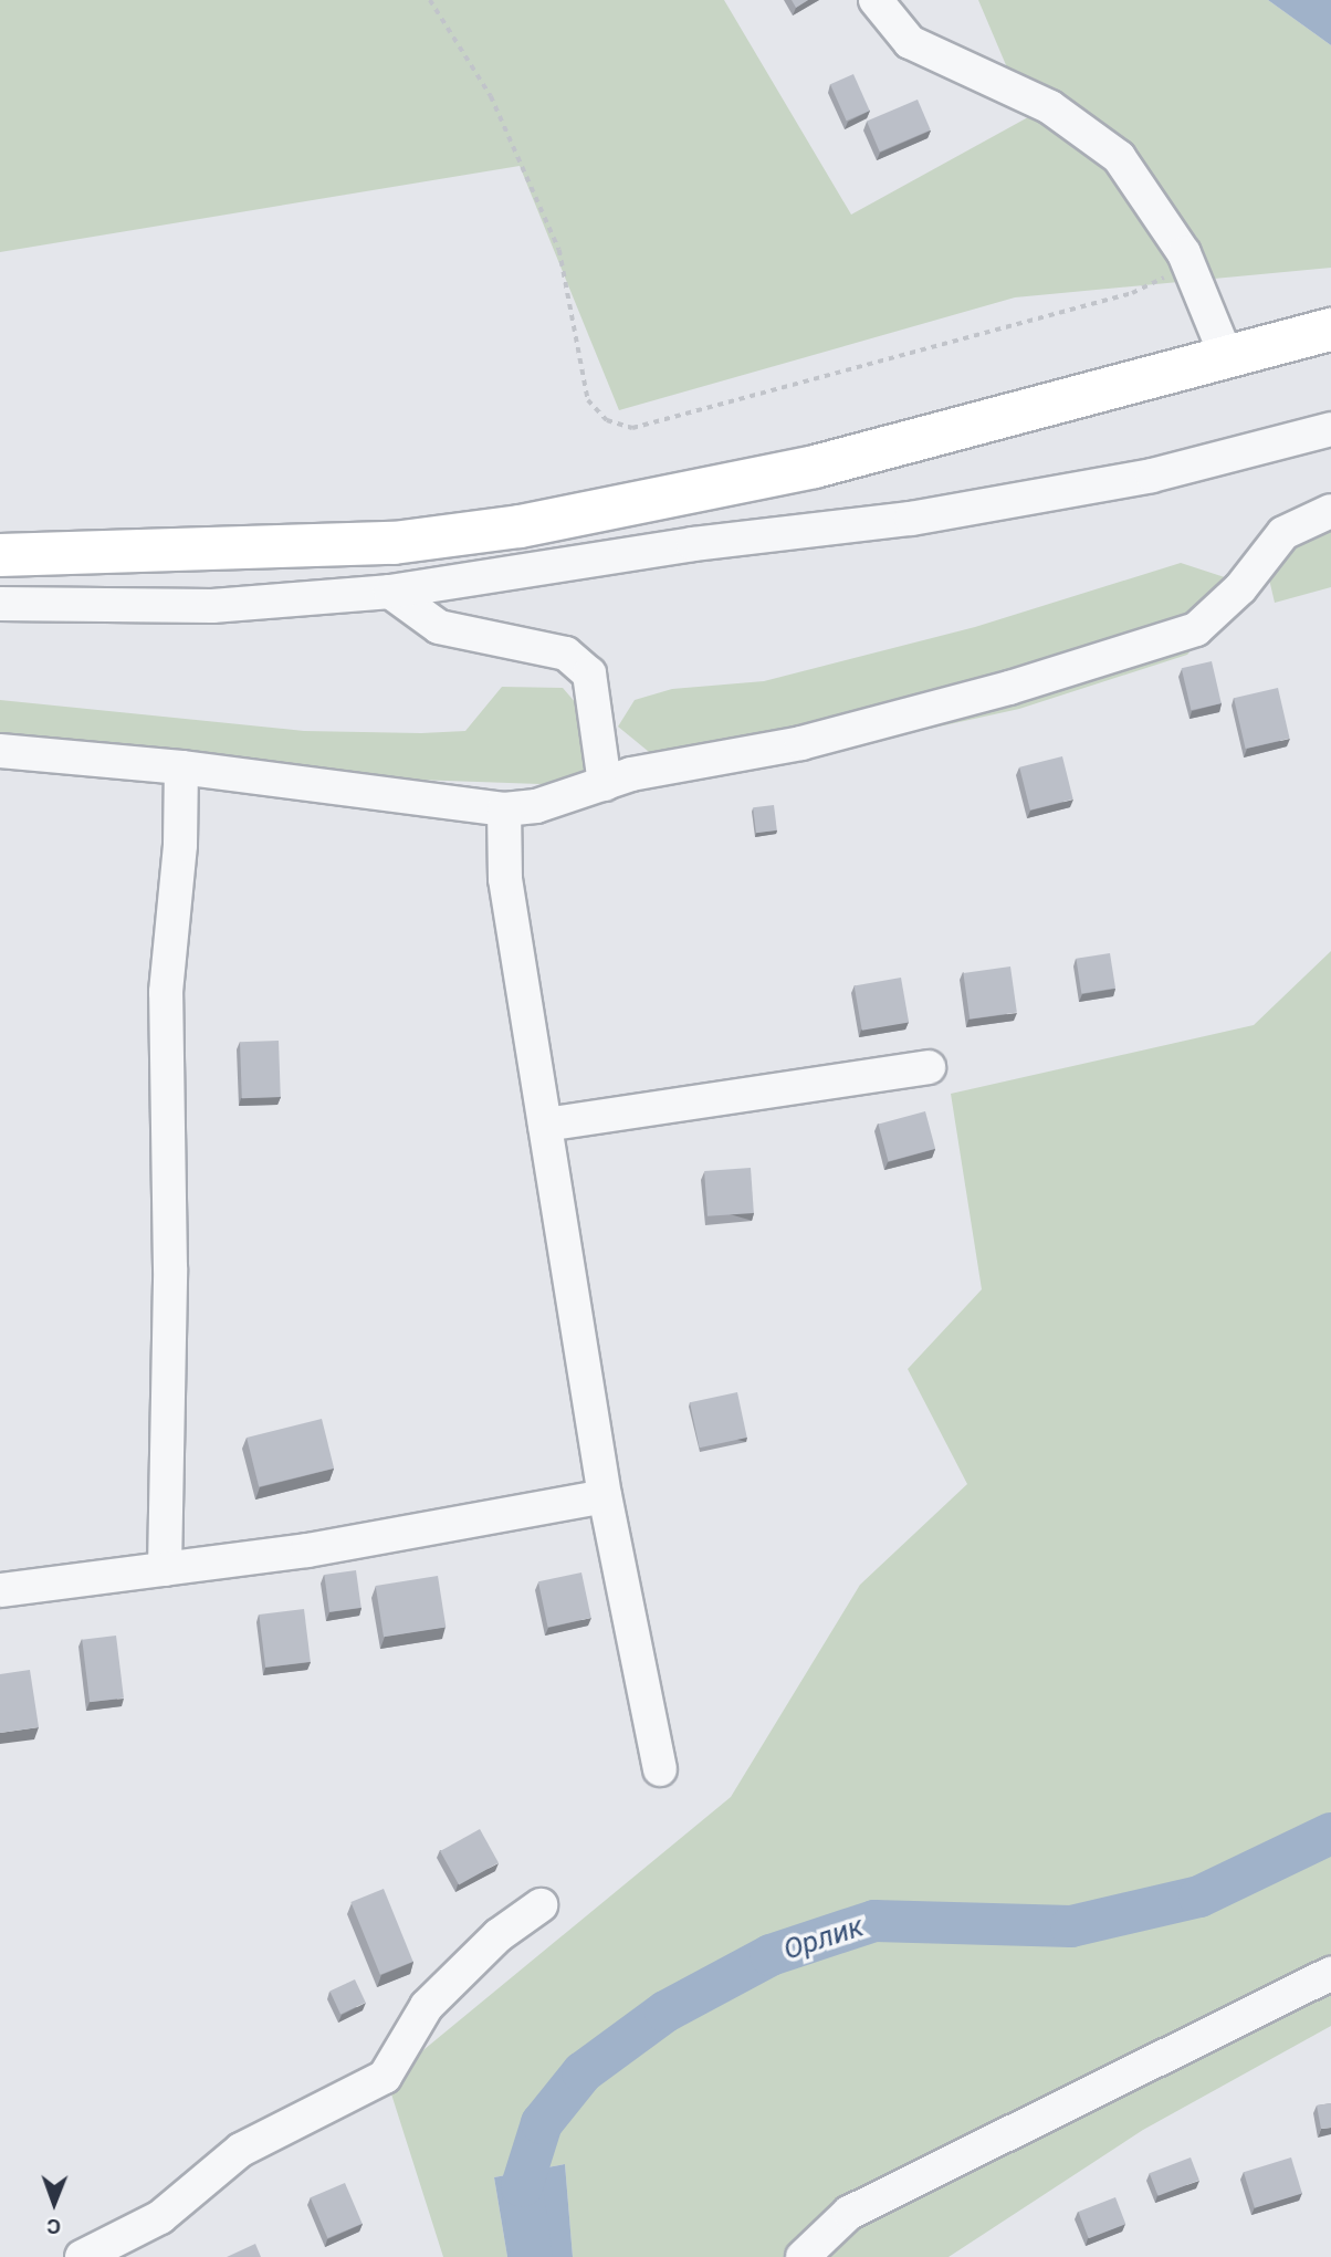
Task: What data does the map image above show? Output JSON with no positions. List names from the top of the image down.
{
  "water": ["Орлик"],
  "north": "bottom"
}
